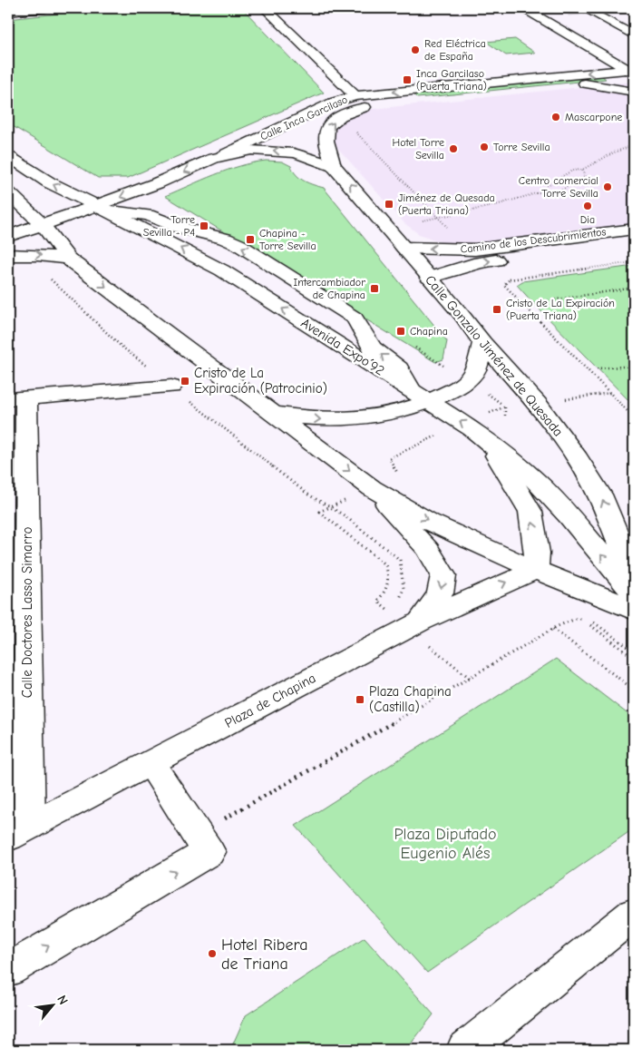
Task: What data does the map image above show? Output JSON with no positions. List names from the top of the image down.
{
  "streets": {
    "main road": [
      "Calle Inca Garcilaso",
      "Camino de los Descubrimientos",
      "Avenida Expo´92",
      "Calle Gonzalo Jiménez de Quesada",
      "Calle Doctores Lasso Simarro",
      "Plaza de Chapina"
    ]
  },
  "crossings": [
    ["Calle Inca Garcilaso", "Avenida Expo´92"],
    ["Calle Inca Garcilaso", "Calle Gonzalo Jiménez de Quesada"],
    ["Camino de los Descubrimientos", "Calle Gonzalo Jiménez de Quesada"],
    ["Avenida Expo´92", "Calle Gonzalo Jiménez de Quesada"],
    ["Calle Doctores Lasso Simarro", "Plaza de Chapina"]
  ],
  "parks": ["Plaza Diputado Eugenio Alés"],
  "places": {
    "other": [
      "Red Eléctrica de España",
      "Mascarpone",
      "Torre Sevilla",
      "Hotel Torre Sevilla",
      "Centro comercial Torre Sevilla",
      "Dia",
      "Hotel Ribera de Triana"
    ],
    "transit": [
      "Inca Garcilaso (Puerta Triana)",
      "Jiménez de Quesada (Puerta Triana)",
      "Torre Sevilla - P4",
      "Chapina - Torre Sevilla",
      "Intercambiador de Chapina",
      "Cristo de La Expiración (Puerta Triana)",
      "Chapina",
      "Cristo de La Expiración (Patrocinio)",
      "Plaza Chapina (Castilla)"
    ]
  },
  "north": "top right"
}
